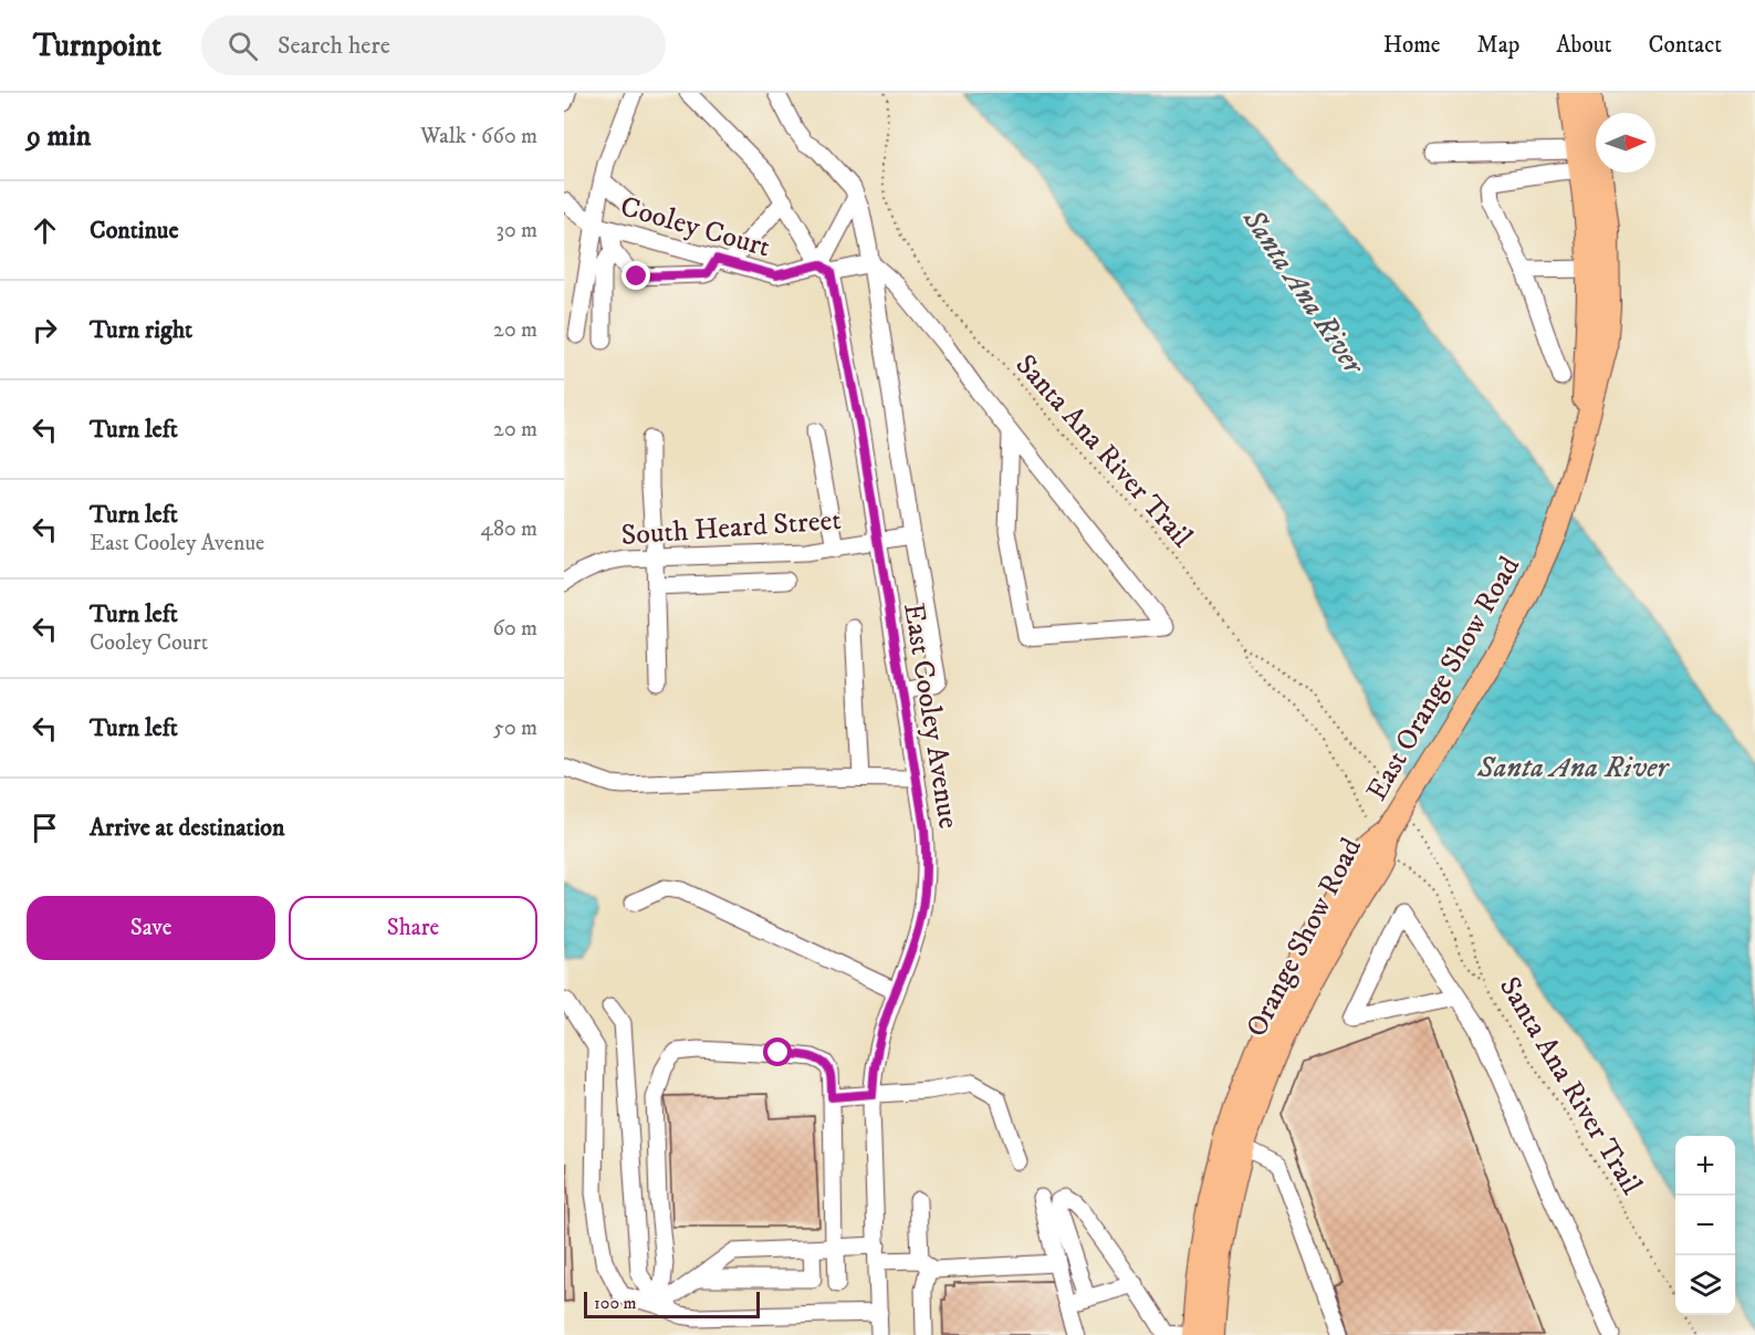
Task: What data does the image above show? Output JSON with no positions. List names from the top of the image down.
{
  "streets": {
    "main road": ["East Orange Show Road", "Orange Show Road"],
    "street": ["Cooley Court", "South Heard Street", "East Cooley Avenue"],
    "path": ["Santa Ana River Trail"]
  },
  "crossings": [
    ["Cooley Court", "East Cooley Avenue"],
    ["South Heard Street", "East Cooley Avenue"],
    ["East Orange Show Road", "Orange Show Road"]
  ],
  "water": ["Santa Ana River"],
  "scale_bar": "100 m",
  "north": "right",
  "page": {
    "header": "Turnpoint",
    "search": "Search here",
    "nav": [
      "Home",
      "Map",
      "About",
      "Contact"
    ],
    "heading": ["9 min", "Walk · 660 m"],
    "list": [
      ["Continue", "30 m"],
      ["Turn right", "20 m"],
      ["Turn left", "20 m"],
      ["Turn left", "East Cooley Avenue", "480 m"],
      ["Turn left", "Cooley Court", "60 m"],
      ["Turn left", "50 m"],
      "Arrive at destination"
    ],
    "buttons": ["Save", "Share"],
    "map_buttons": ["+", "−"],
    "scale": "100 m"
  }
}
